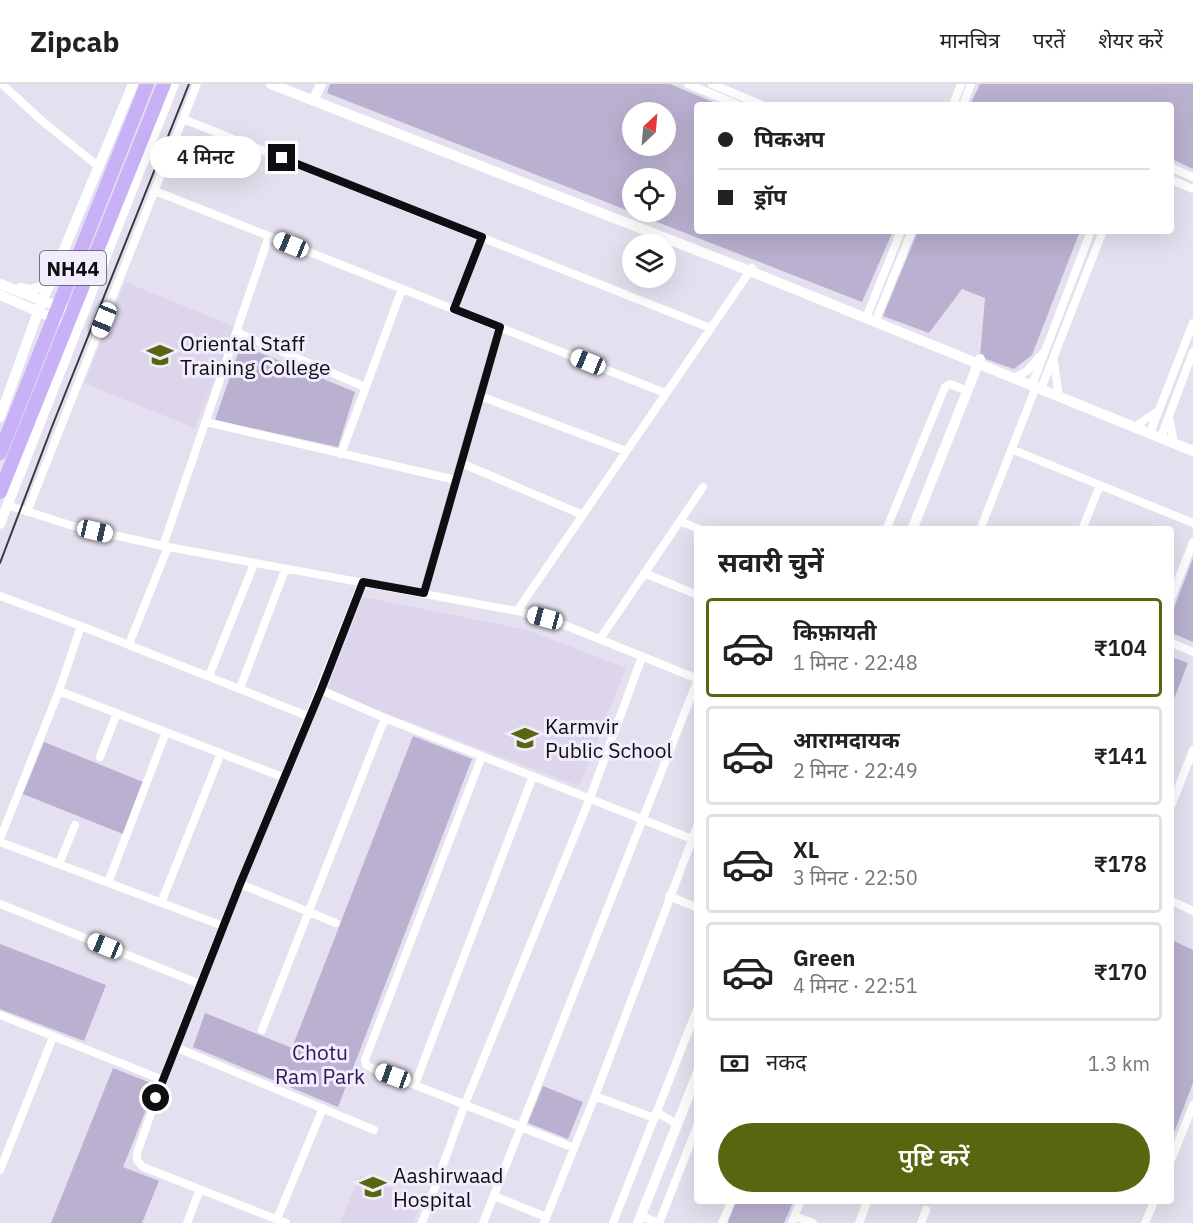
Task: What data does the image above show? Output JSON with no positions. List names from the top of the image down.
{
  "streets": {
    "highway": ["NH44"]
  },
  "parks": ["Chotu Ram Park"],
  "places": {
    "school or university": ["Oriental Staff Training College", "Karmvir Public School", "Aashirwaad Hospital"]
  },
  "north": "top right",
  "page": {
    "header": "Zipcab",
    "nav": ["मानचित्र", "परतें", "शेयर करें"],
    "banner": ["पिकअप", "ड्रॉप"],
    "bubble": "4 मिनट",
    "heading": "सवारी चुनें",
    "list": [
      {
        "name": "किफ़ायती",
        "note": "1 मिनट · 22:48",
        "value": "₹104"
      },
      {
        "name": "आरामदायक",
        "note": "2 मिनट · 22:49",
        "value": "₹141"
      },
      {
        "name": "XL",
        "note": "3 मिनट · 22:50",
        "value": "₹178"
      },
      {
        "name": "Green",
        "note": "4 मिनट · 22:51",
        "value": "₹170"
      }
    ],
    "pay": ["नकद", "1.3 km"],
    "buttons": "पुष्टि करें"
  }
}
